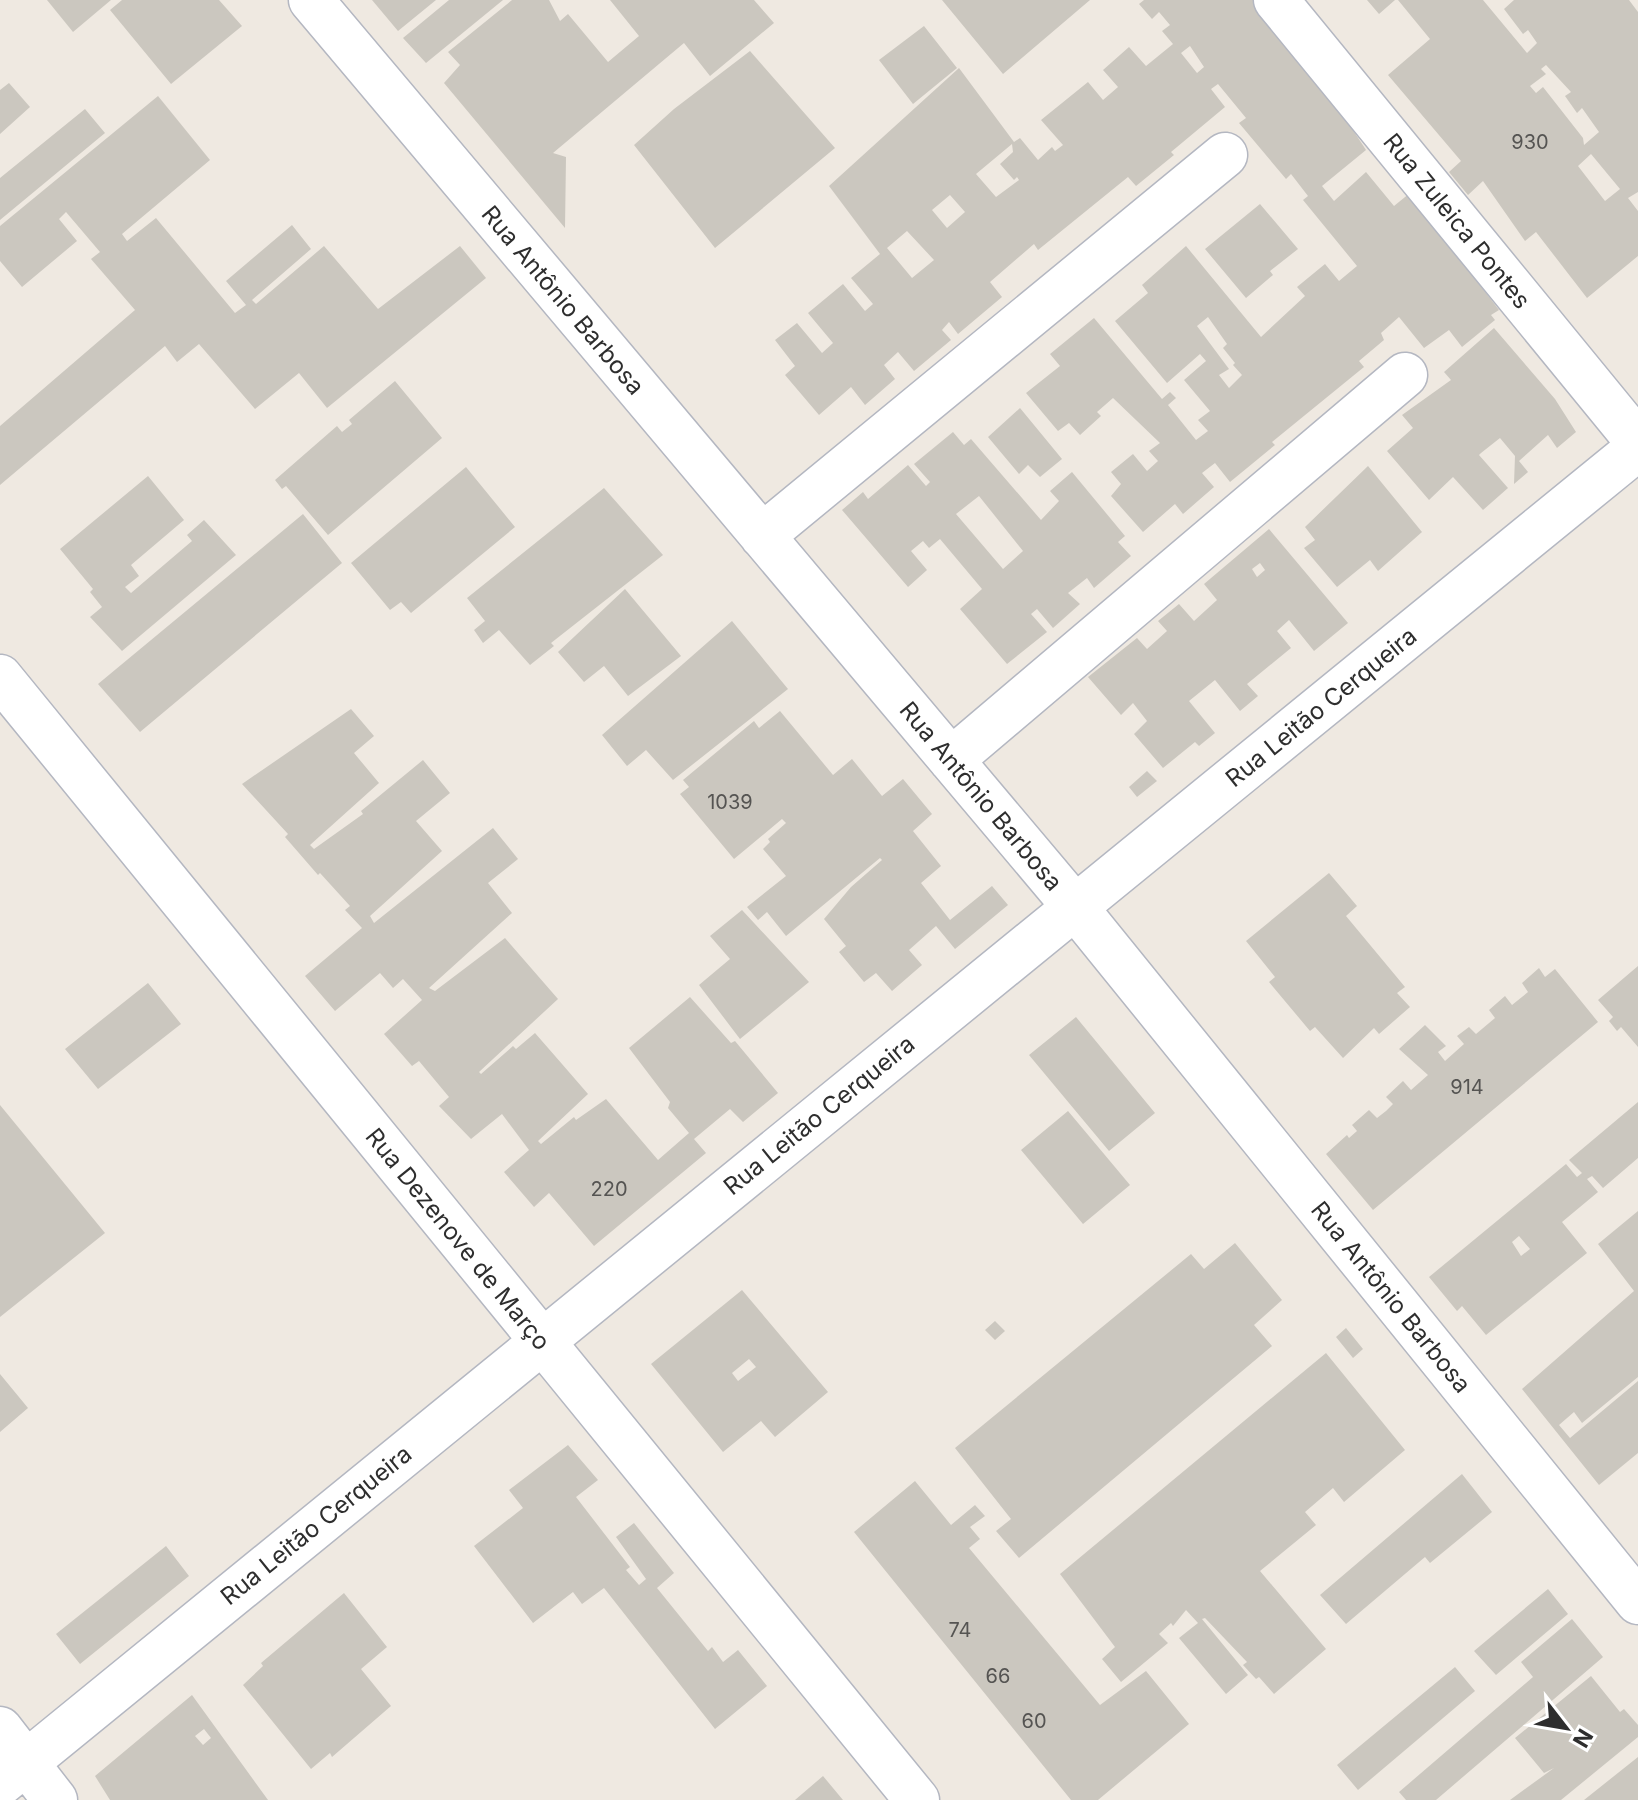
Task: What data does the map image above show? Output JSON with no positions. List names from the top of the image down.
{
  "streets": {
    "street": [
      "Rua Zuleica Pontes",
      "Rua Antônio Barbosa",
      "Rua Leitão Cerqueira",
      "Rua Dezenove de Março"
    ]
  },
  "crossings": [
    ["Rua Zuleica Pontes", "Rua Leitão Cerqueira"],
    ["Rua Antônio Barbosa", "Rua Leitão Cerqueira"],
    ["Rua Leitão Cerqueira", "Rua Dezenove de Março"]
  ],
  "house_numbers": [
    "930",
    "1039",
    "914",
    "220",
    "74",
    "66",
    "60"
  ],
  "north": "bottom right"
}
